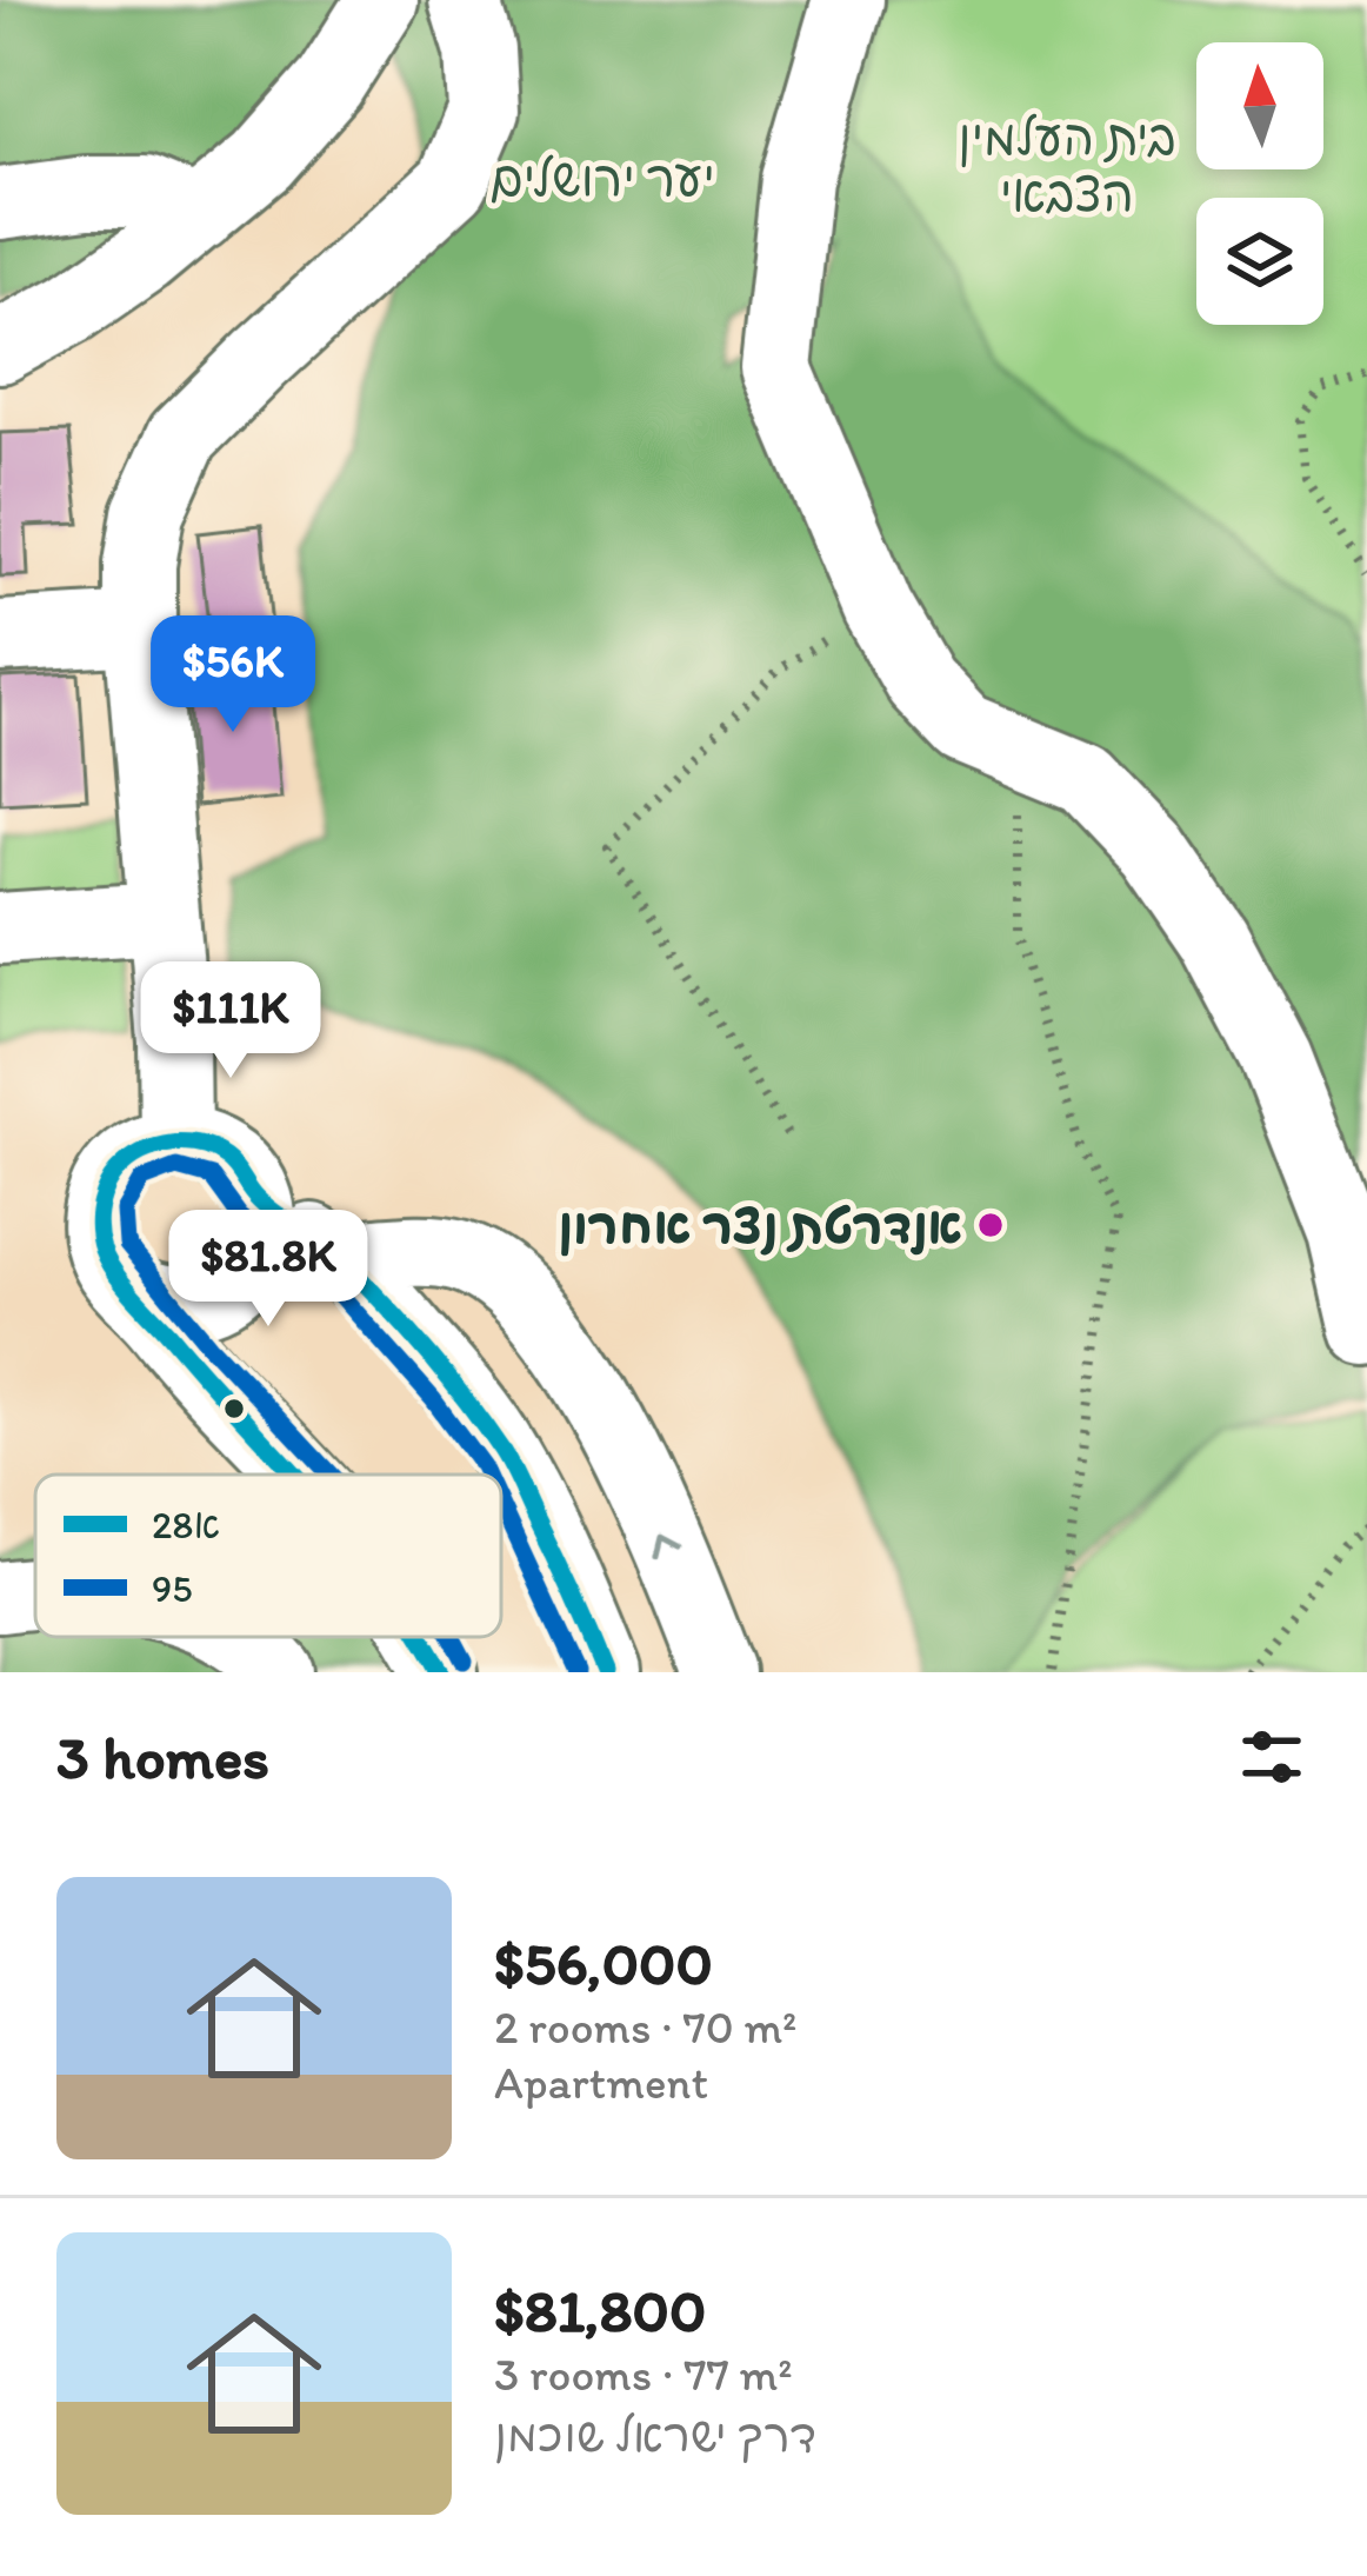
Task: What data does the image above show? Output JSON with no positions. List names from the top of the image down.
{
  "parks": ["בית העלמין הצבאי", "יער ירושלים"],
  "places": ["אנדרטת נצר אחרון"],
  "lines": ["transit line 28א", "transit line 95"],
  "legend": ["28א", "95"],
  "north": "top",
  "page": {
    "price": ["$56K", "$111K", "$81.8K"],
    "heading": "3 homes",
    "list": [
      {
        "name": "$56,000",
        "note": "2 rooms · 70 m² · Apartment"
      },
      {
        "name": "$81,800",
        "note": "3 rooms · 77 m² · דרך ישראל שוכמן"
      }
    ]
  }
}
